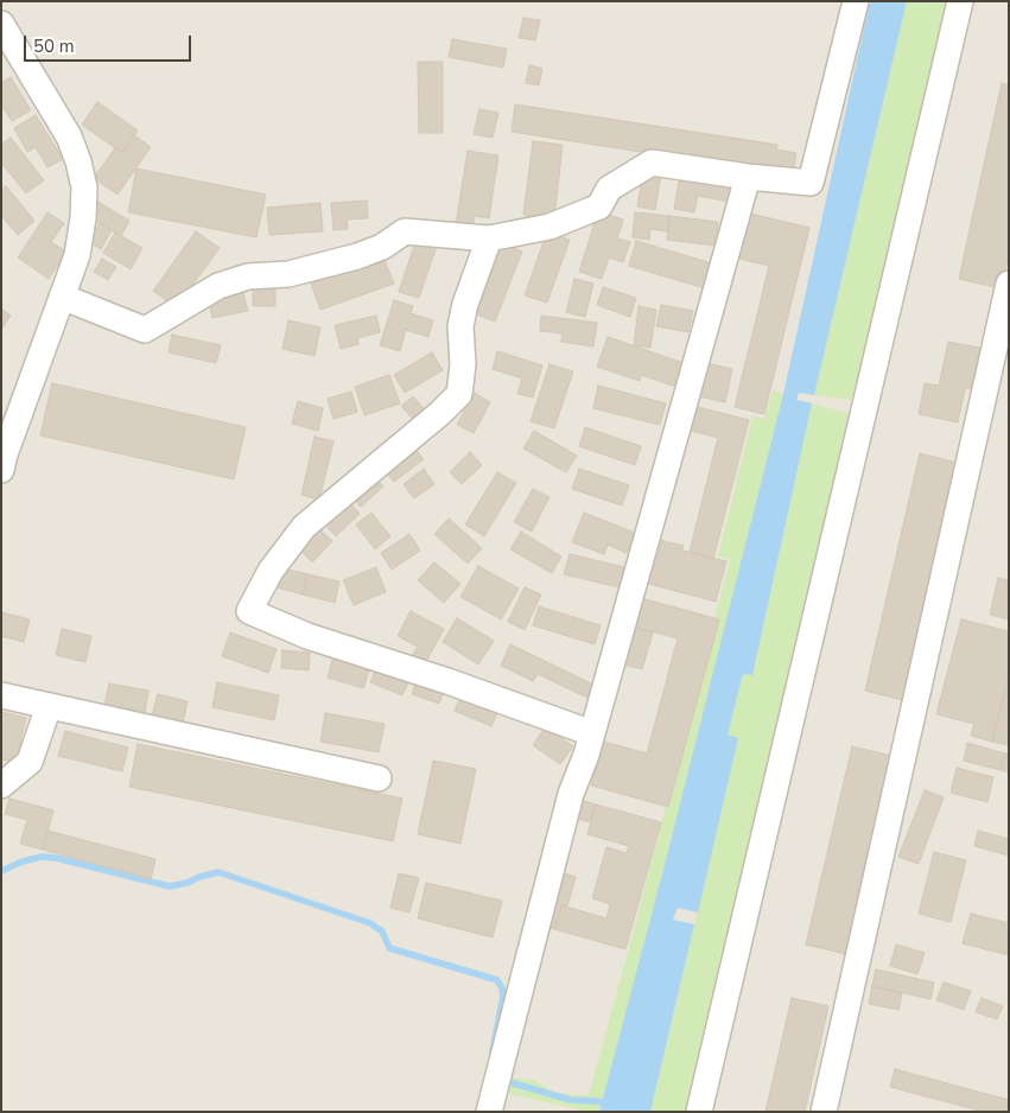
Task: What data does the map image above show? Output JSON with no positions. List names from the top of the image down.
{
  "scale_bar": "50 m"
}
